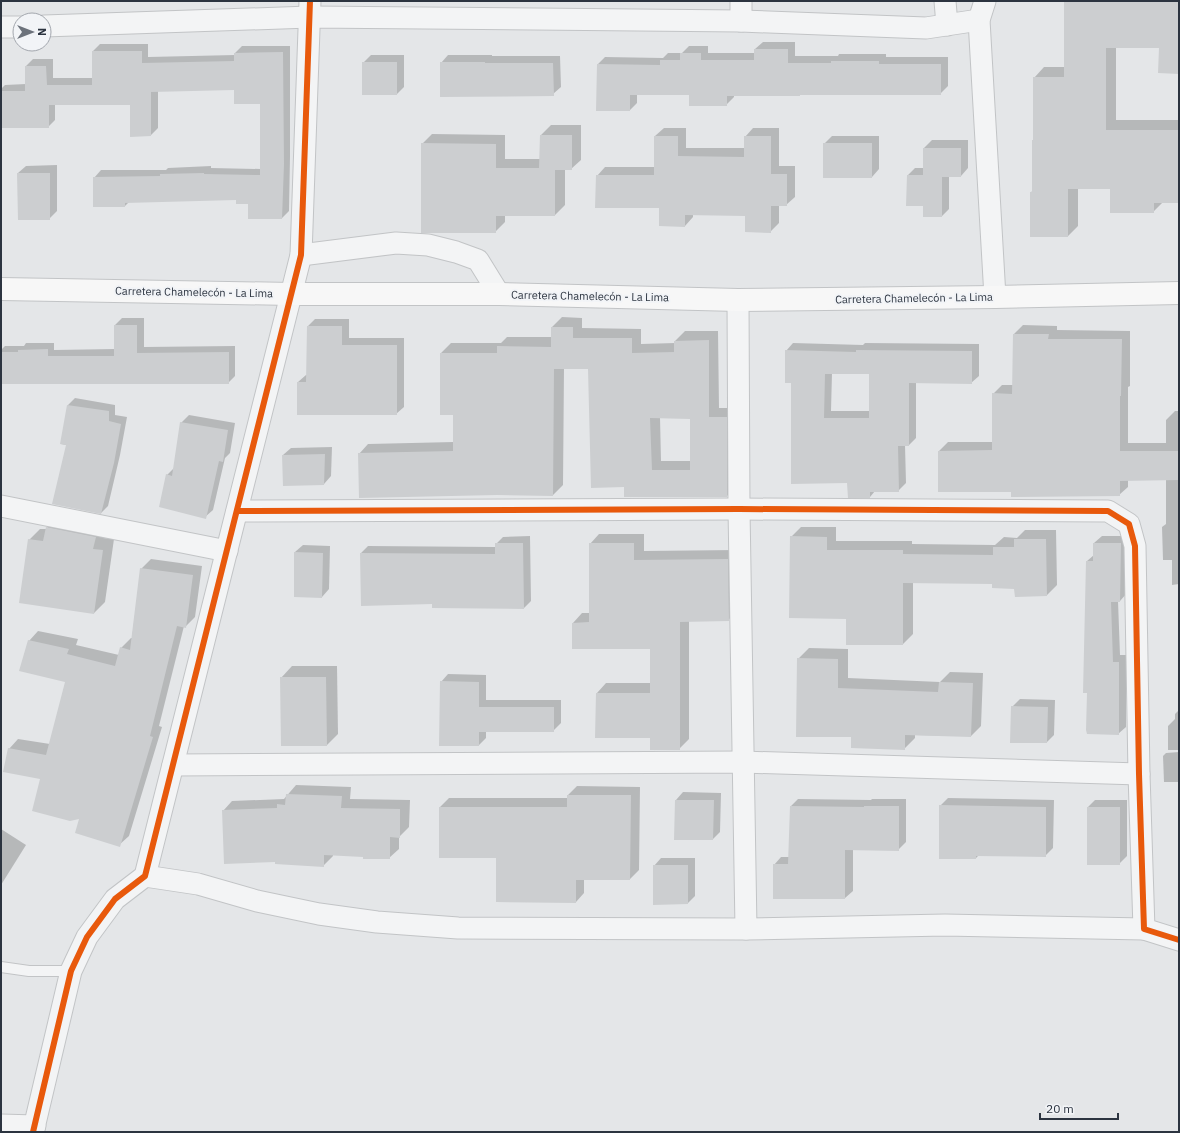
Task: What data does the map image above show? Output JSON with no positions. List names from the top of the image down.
{
  "streets": {
    "street": ["Carretera Chamelecón - La Lima"]
  },
  "scale_bar": "20 m",
  "north": "right"
}
